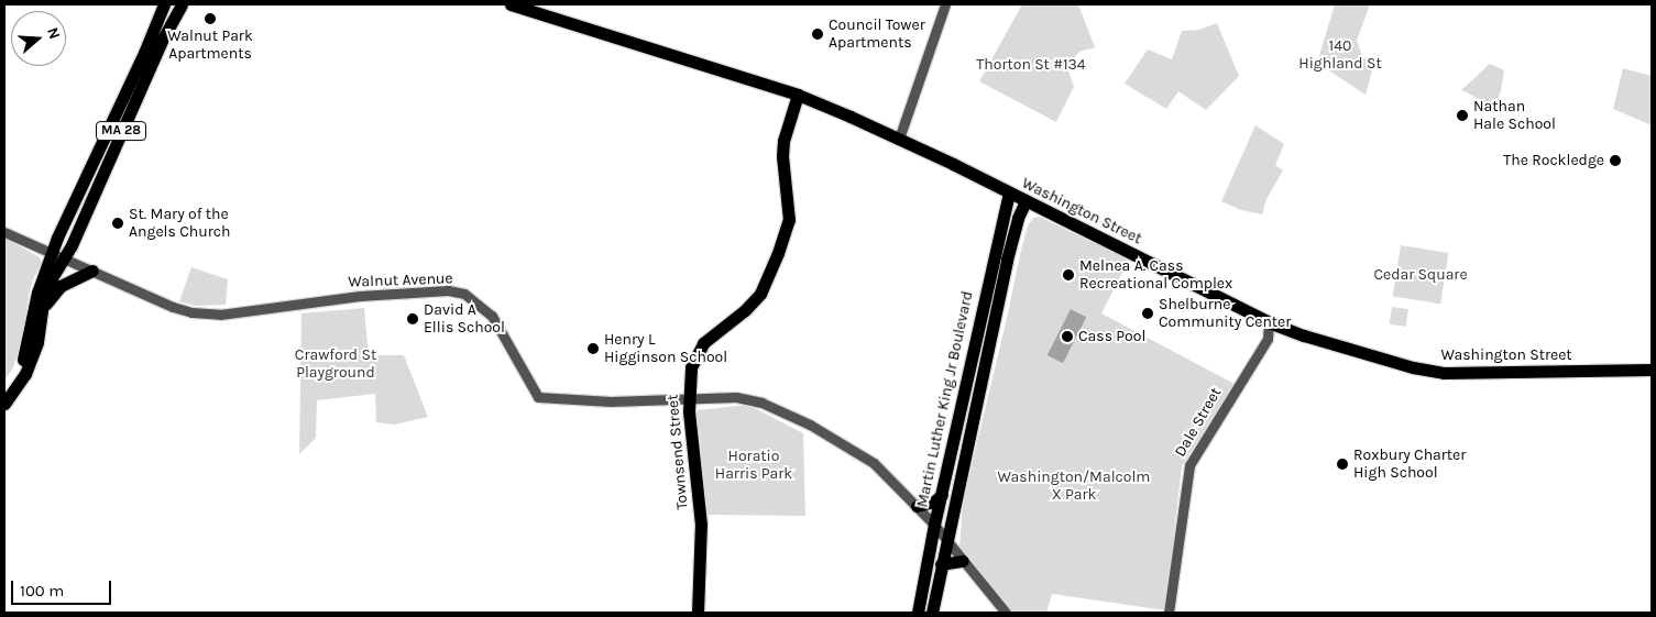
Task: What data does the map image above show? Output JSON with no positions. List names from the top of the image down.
{
  "streets": {
    "main road": [
      "MA 28",
      "Washington Street",
      "Martin Luther King Jr Boulevard",
      "Townsend Street"
    ],
    "street": ["Walnut Avenue", "Dale Street"]
  },
  "crossings": [
    ["MA 28", "Walnut Avenue"],
    ["Washington Street", "Martin Luther King Jr Boulevard"],
    ["Washington Street", "Dale Street"],
    ["Washington Street", "Townsend Street"],
    ["Walnut Avenue", "Martin Luther King Jr Boulevard"],
    ["Walnut Avenue", "Townsend Street"]
  ],
  "parks": [
    "140 Highland St",
    "Thorton St #134",
    "Cedar Square",
    "Crawford St Playground",
    "Horatio Harris Park",
    "Washington/Malcolm X Park"
  ],
  "places": [
    "Walnut Park Apartments",
    "Council Tower Apartments",
    "Nathan Hale School",
    "The Rockledge",
    "St. Mary of the Angels Church",
    "Melnea A. Cass Recreational Complex",
    "Shelburne Community Center",
    "David A Ellis School",
    "Cass Pool",
    "Henry L Higginson School",
    "Roxbury Charter High School"
  ],
  "scale_bar": "100 m",
  "north": "right"
}
